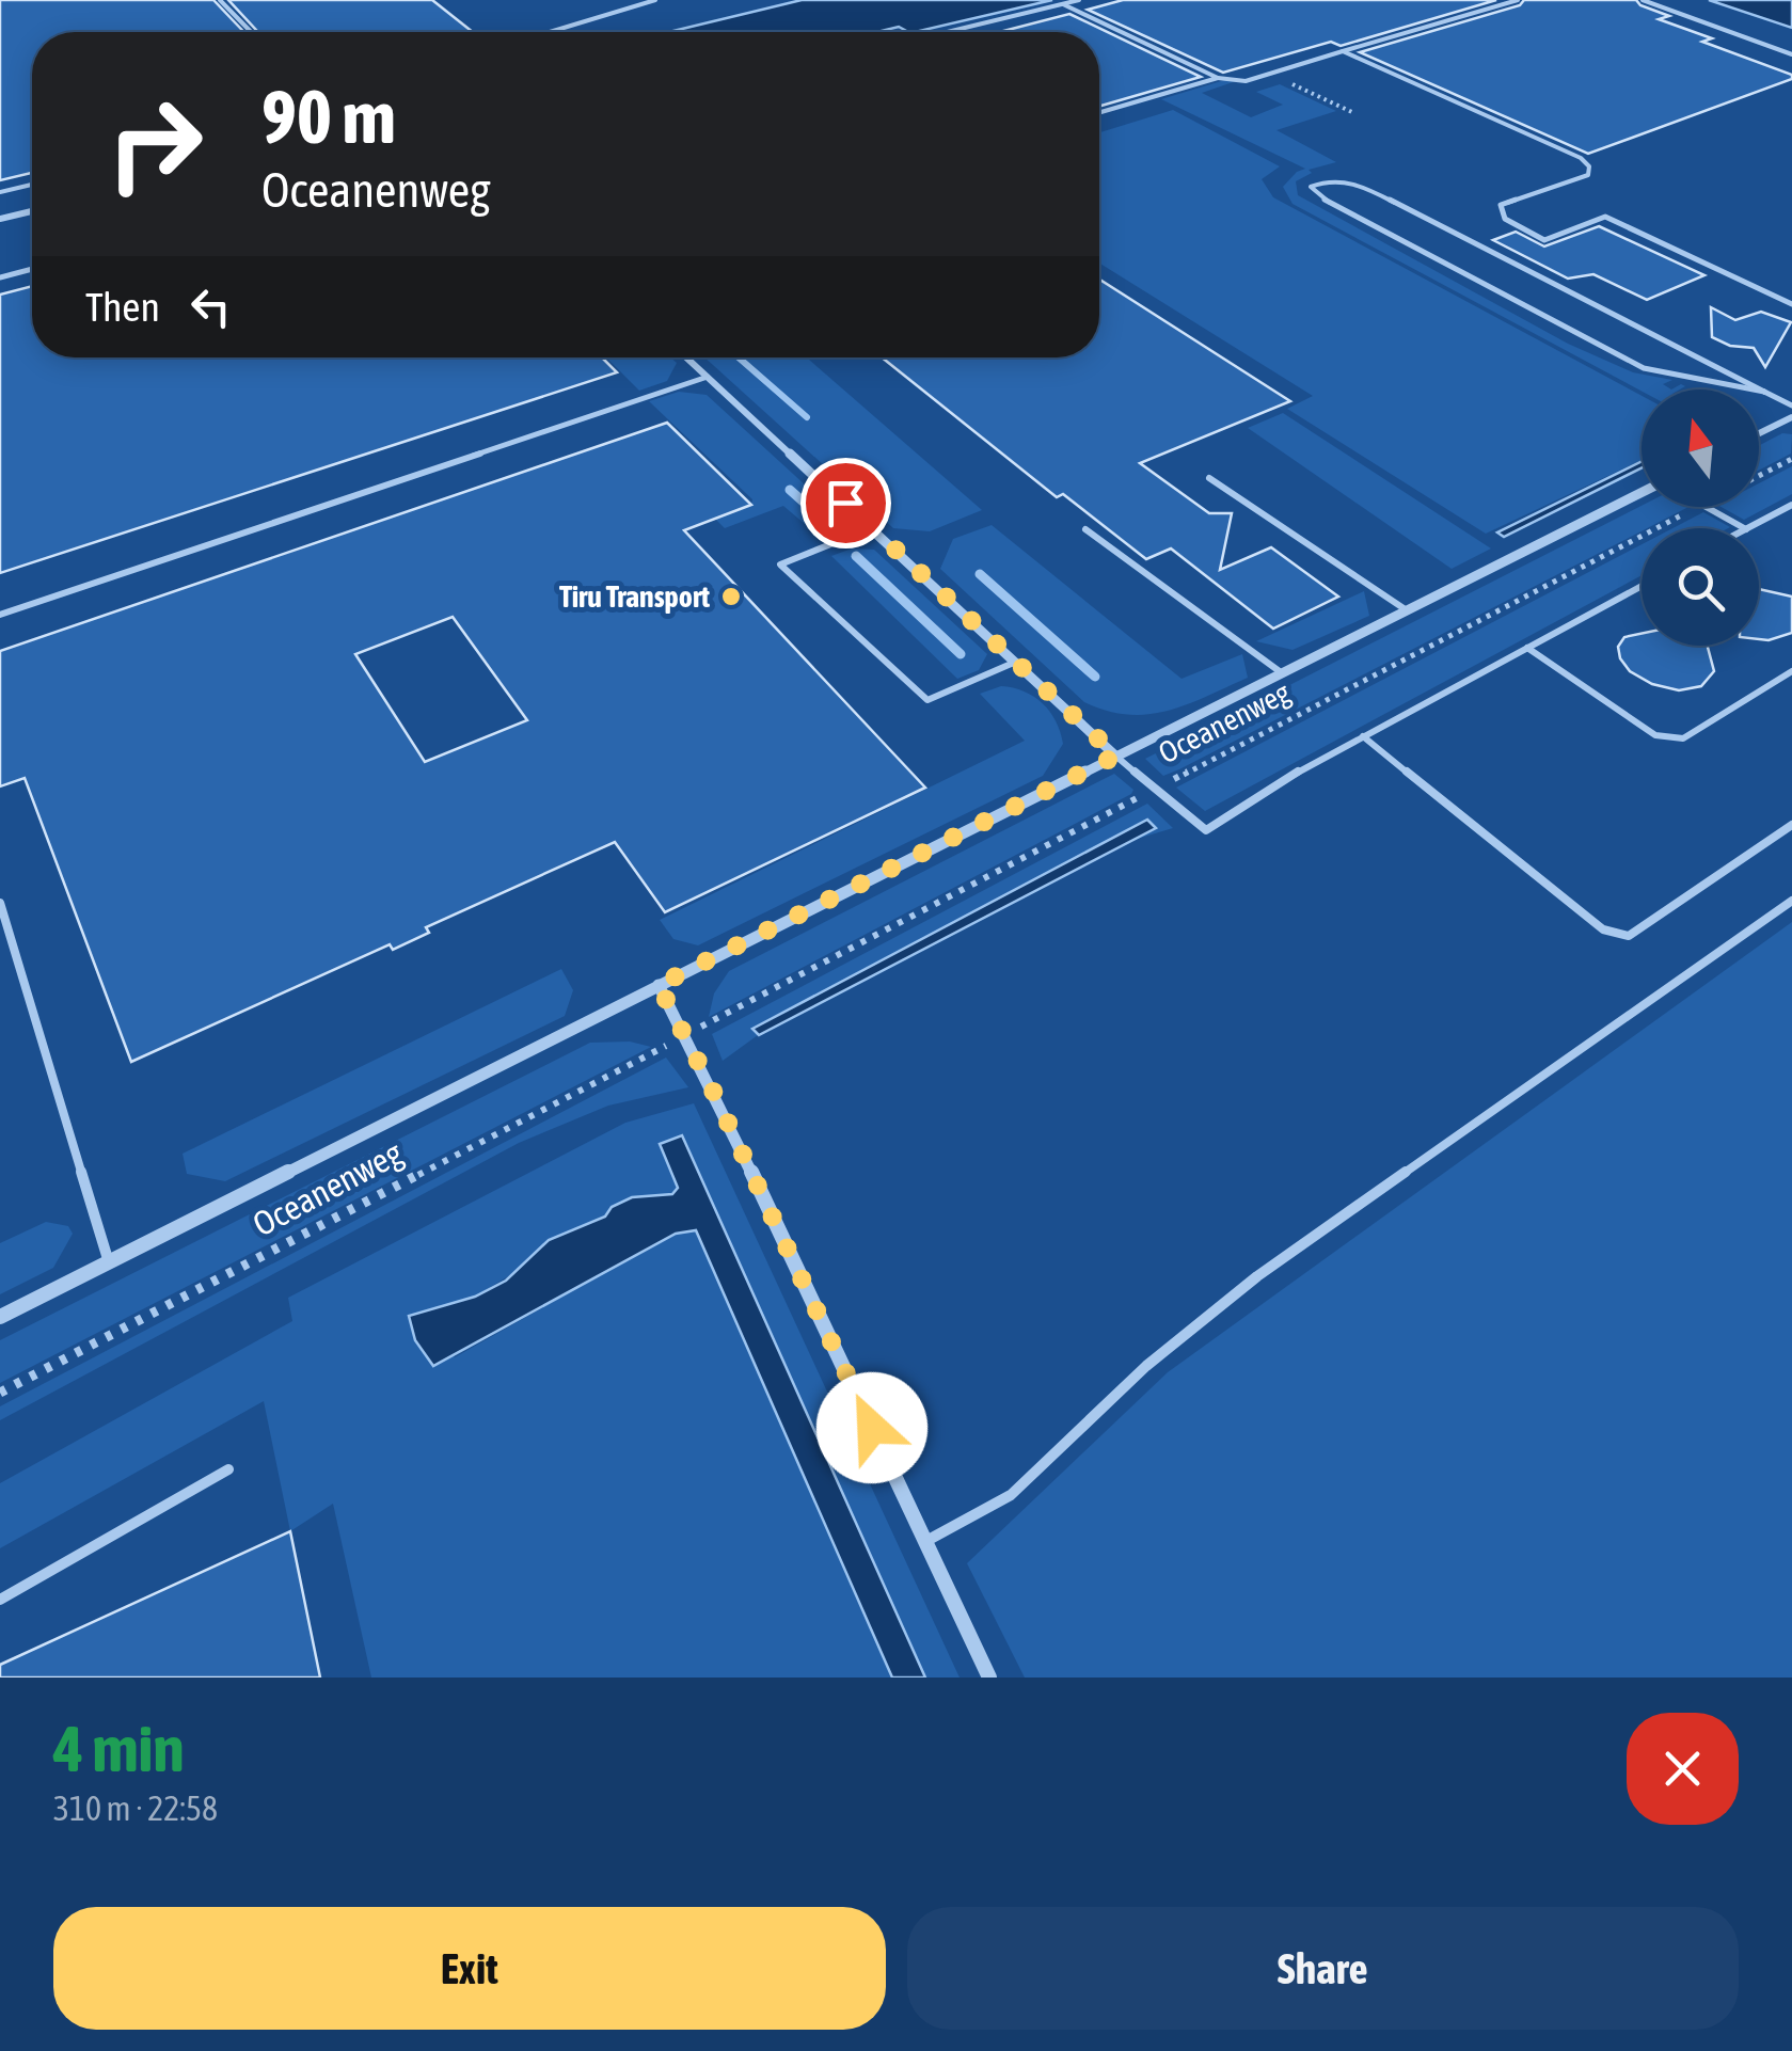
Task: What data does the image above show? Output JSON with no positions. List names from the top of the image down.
{
  "streets": {
    "street": ["Oceanenweg"]
  },
  "places": ["Tiru Transport"],
  "north": "top",
  "page": {
    "turn": ["90 m", "Oceanenweg"],
    "then": "Then",
    "heading": ["4 min", "310 m · 22:58"],
    "buttons": ["Exit", "Share"]
  }
}
